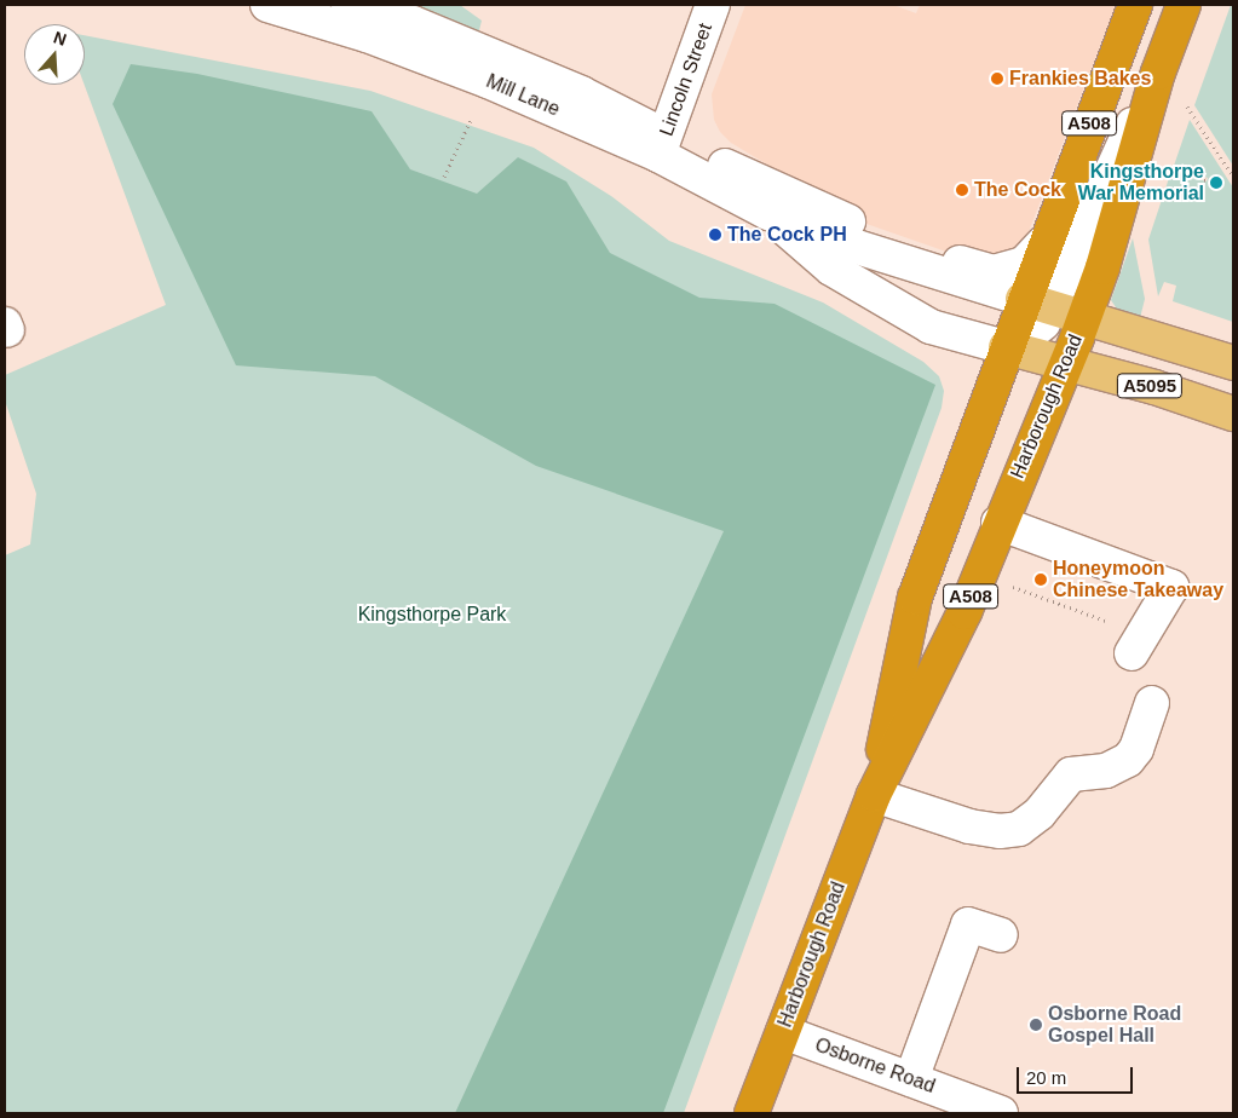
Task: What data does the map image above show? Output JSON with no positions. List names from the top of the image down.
{
  "streets": {
    "highway": ["A508", "Harborough Road"],
    "main road": ["A5095"],
    "street": ["Lincoln Street", "Mill Lane", "Osborne Road"]
  },
  "crossings": [
    ["Lincoln Street", "Mill Lane"],
    ["Mill Lane", "A508"],
    ["Mill Lane", "Harborough Road"],
    ["A508", "Harborough Road"],
    ["A5095", "Harborough Road"],
    ["Harborough Road", "Osborne Road"]
  ],
  "parks": ["Kingsthorpe Park"],
  "places": [
    "Frankies Bakes",
    "Kingsthorpe War Memorial",
    "The Cock",
    "The Cock PH",
    "Honeymoon Chinese Takeaway",
    "Osborne Road Gospel Hall"
  ],
  "scale_bar": "20 m",
  "north": "top"
}
